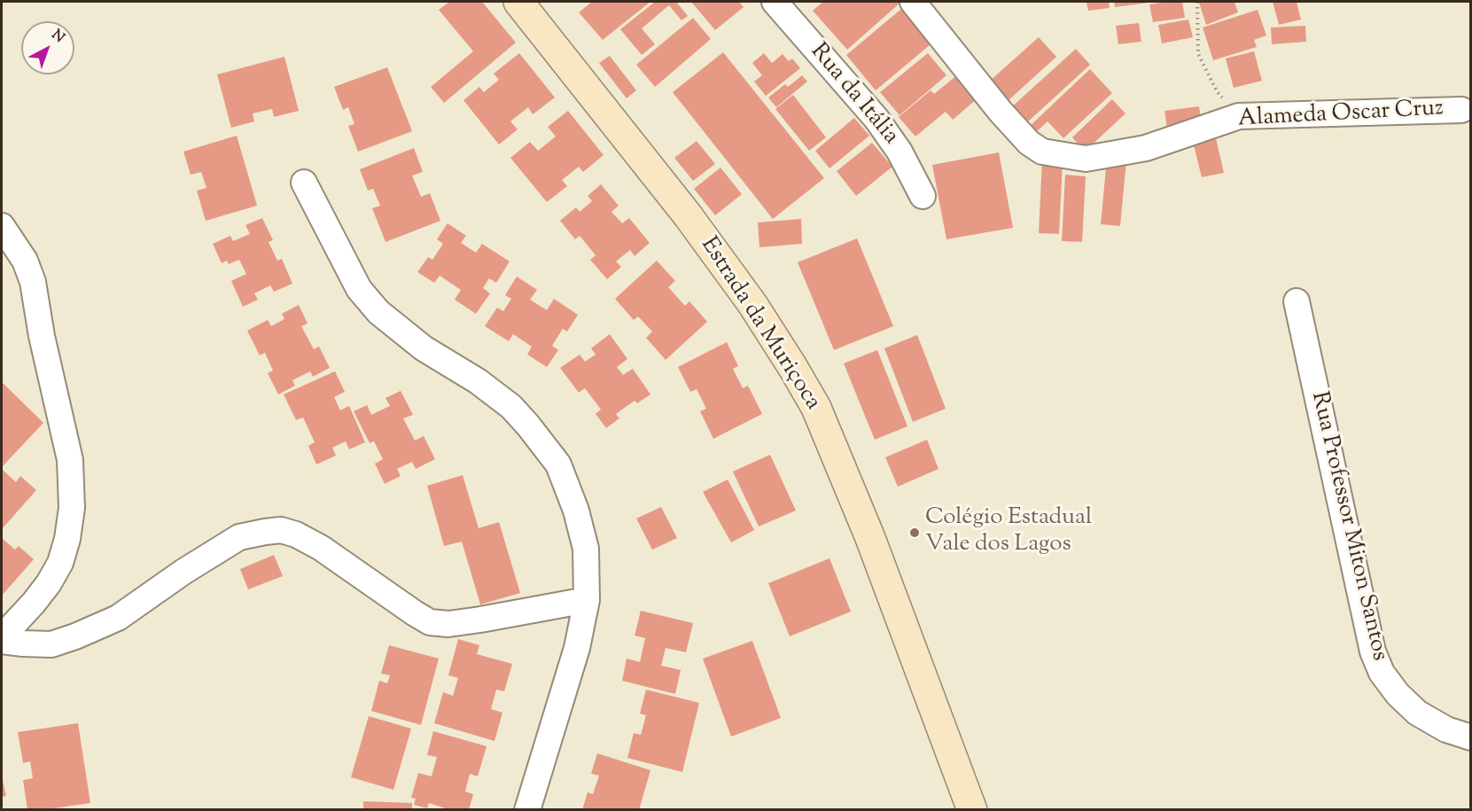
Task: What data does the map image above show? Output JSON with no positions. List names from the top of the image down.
{
  "streets": {
    "street": [
      "Rua da Itália",
      "Alameda Oscar Cruz",
      "Estrada da Muriçoca",
      "Rua Professor Miton Santos"
    ]
  },
  "places": ["Colégio Estadual Vale dos Lagos"],
  "north": "top right"
}
